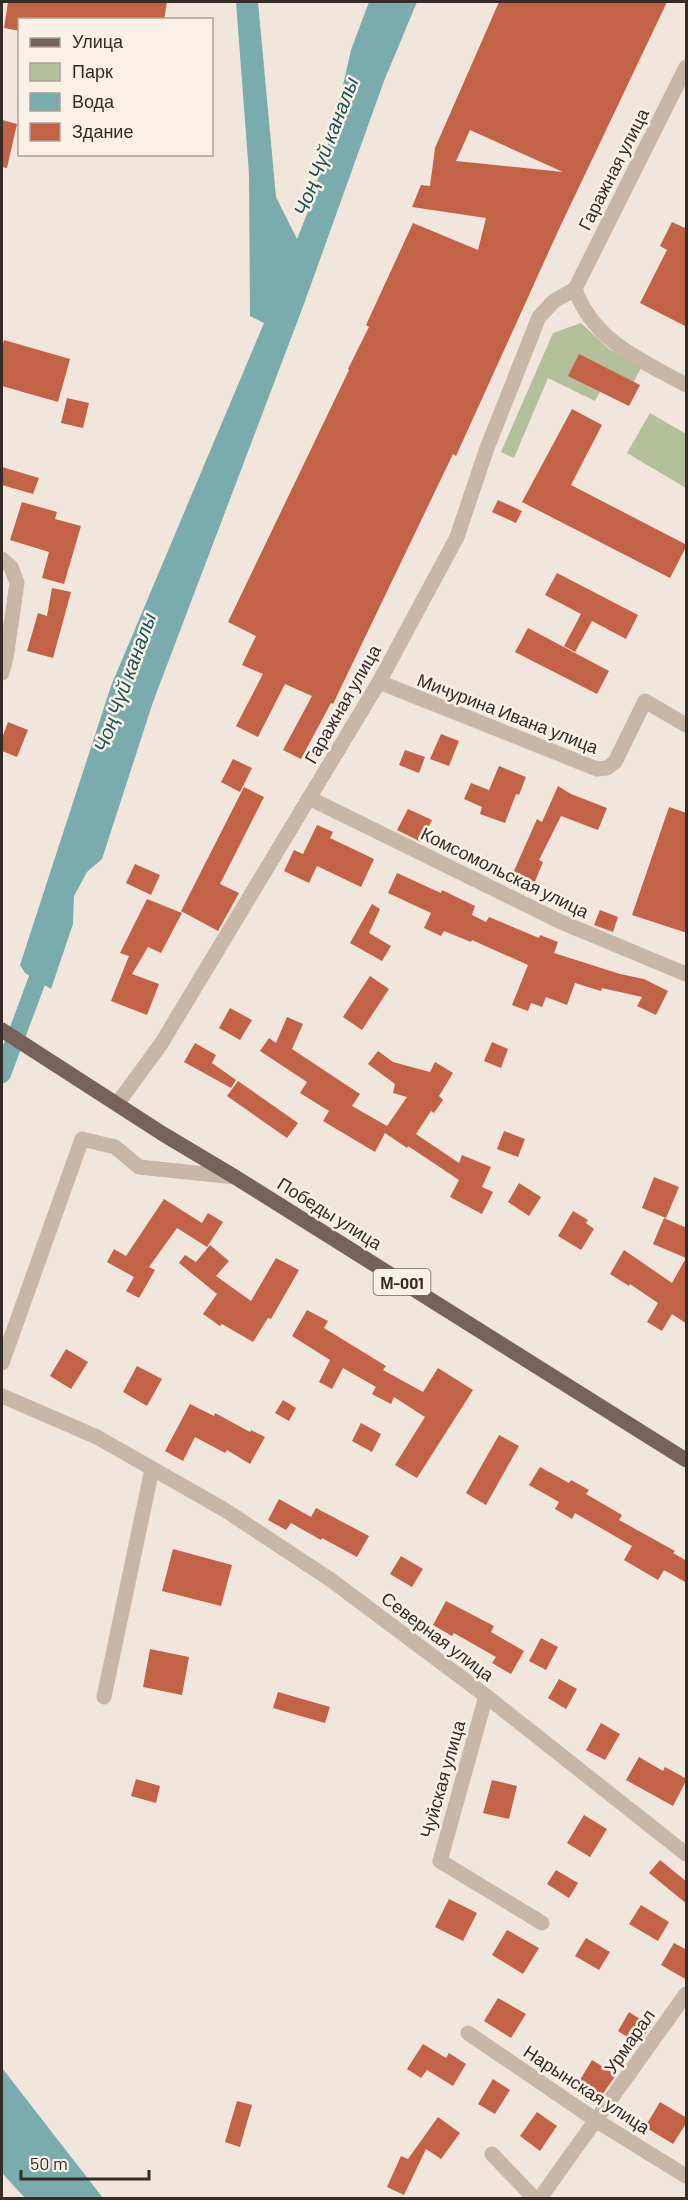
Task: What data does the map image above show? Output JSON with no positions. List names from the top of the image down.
{
  "streets": {
    "main road": ["Победы улица", "М-001"],
    "street": [
      "Гаражная улица",
      "Мичурина Ивана улица",
      "Комсомольская улица",
      "Северная улица",
      "Чуйская улица",
      "Урмарал",
      "Нарынская улица"
    ]
  },
  "crossings": [
    ["Гаражная улица", "Мичурина Ивана улица"],
    ["Гаражная улица", "Комсомольская улица"],
    ["Гаражная улица", "Победы улица"],
    ["Северная улица", "Чуйская улица"],
    ["Урмарал", "Нарынская улица"]
  ],
  "water": ["Чоң Чүй каналы"],
  "legend": [
    "Улица",
    "Парк",
    "Вода",
    "Здание"
  ],
  "scale_bar": "50 m"
}
